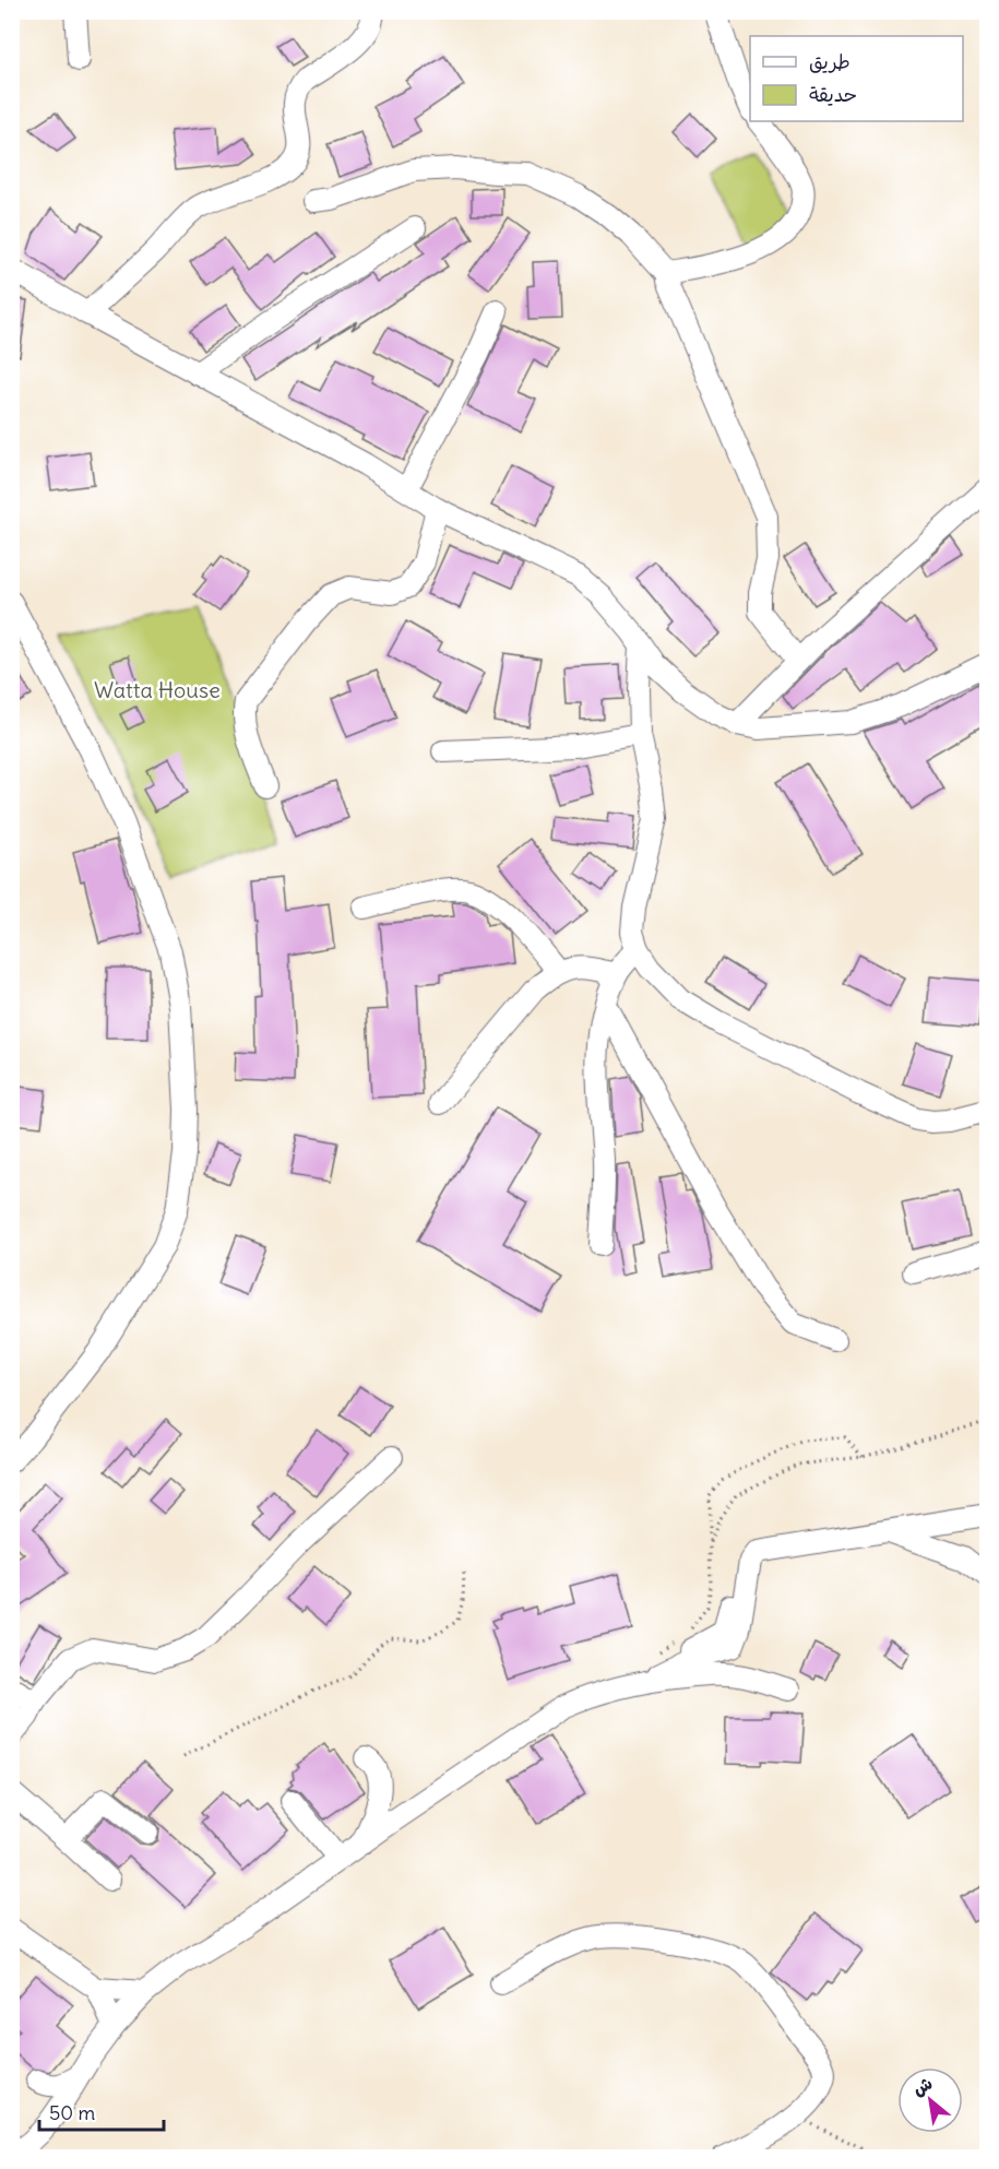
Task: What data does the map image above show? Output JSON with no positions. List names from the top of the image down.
{
  "parks": ["Watta House"],
  "legend": ["طريق", "حديقة"],
  "scale_bar": "50 m",
  "north": "top left"
}
